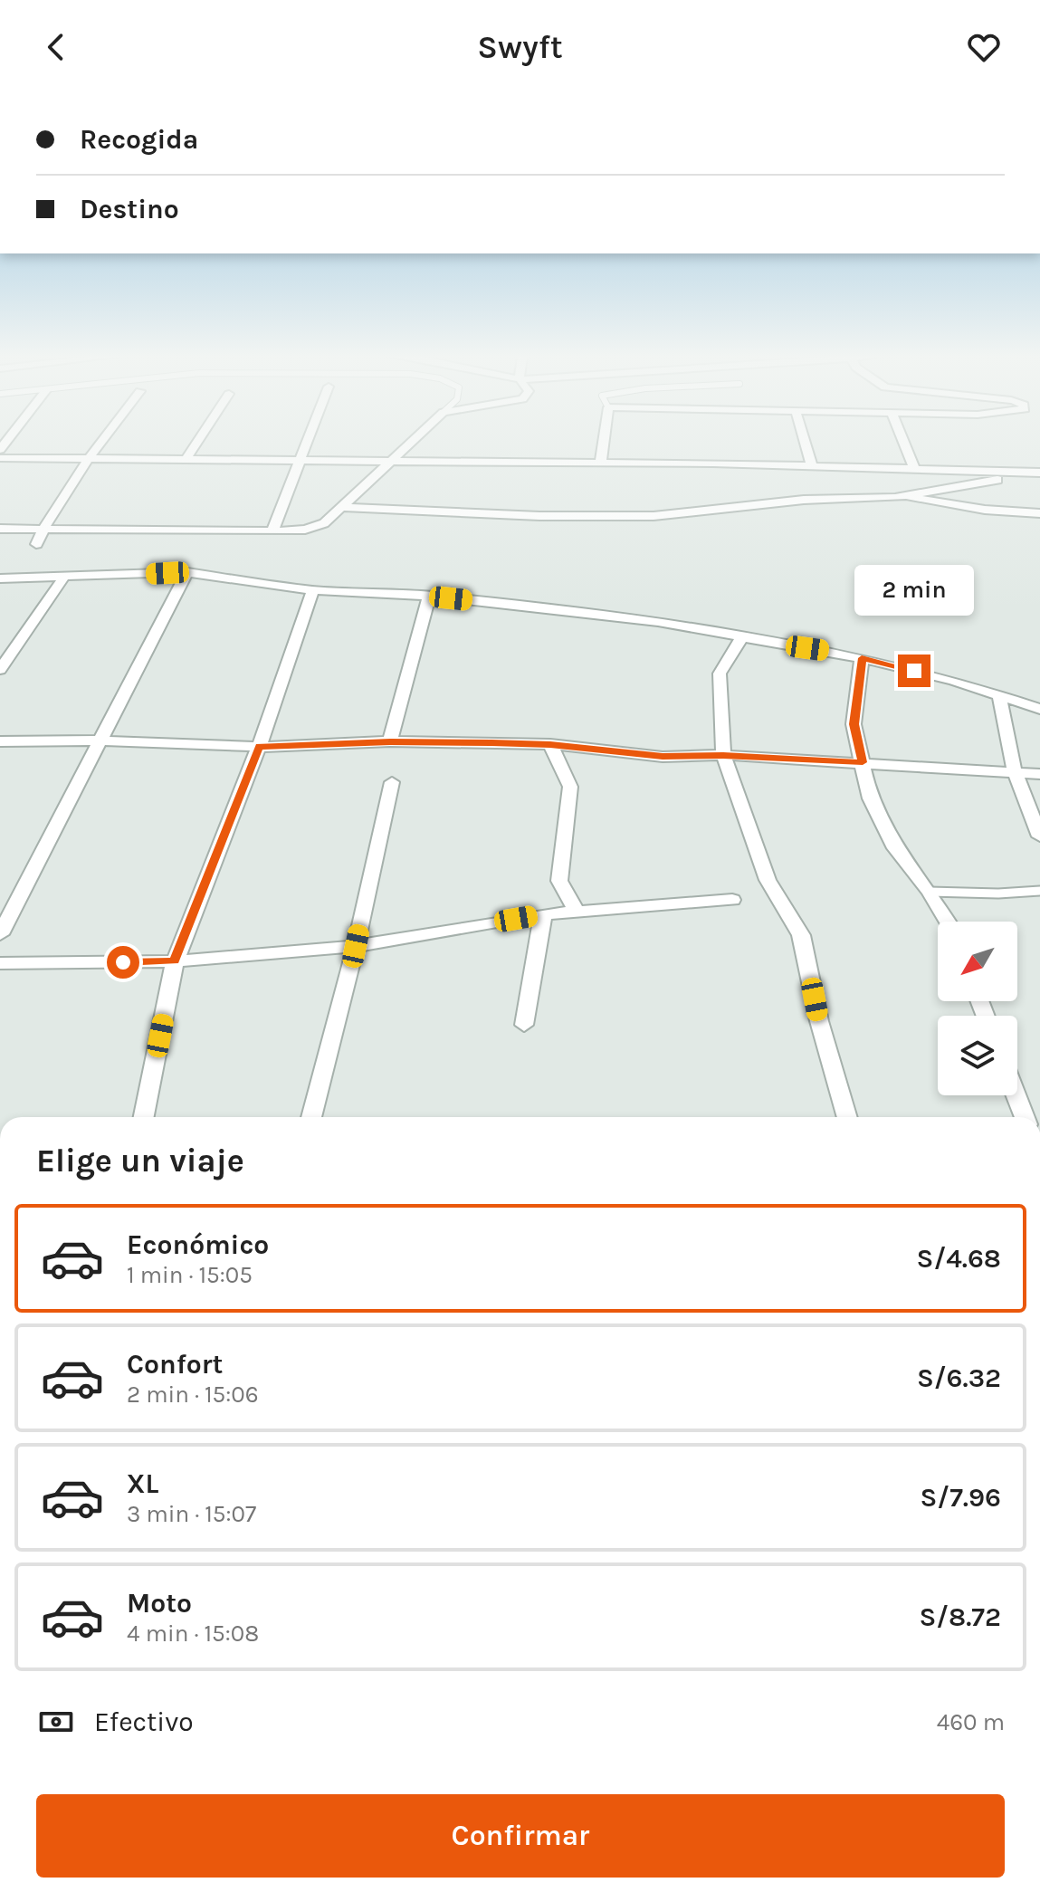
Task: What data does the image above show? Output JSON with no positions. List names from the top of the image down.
{
  "north": "bottom left",
  "page": {
    "header": "Swyft",
    "banner": ["Recogida", "Destino"],
    "bubble": "2 min",
    "heading": "Elige un viaje",
    "list": [
      {
        "name": "Económico",
        "note": "1 min · 15:05",
        "value": "S/4.68"
      },
      {
        "name": "Confort",
        "note": "2 min · 15:06",
        "value": "S/6.32"
      },
      {
        "name": "XL",
        "note": "3 min · 15:07",
        "value": "S/7.96"
      },
      {
        "name": "Moto",
        "note": "4 min · 15:08",
        "value": "S/8.72"
      }
    ],
    "pay": ["Efectivo", "460 m"],
    "buttons": "Confirmar"
  }
}
